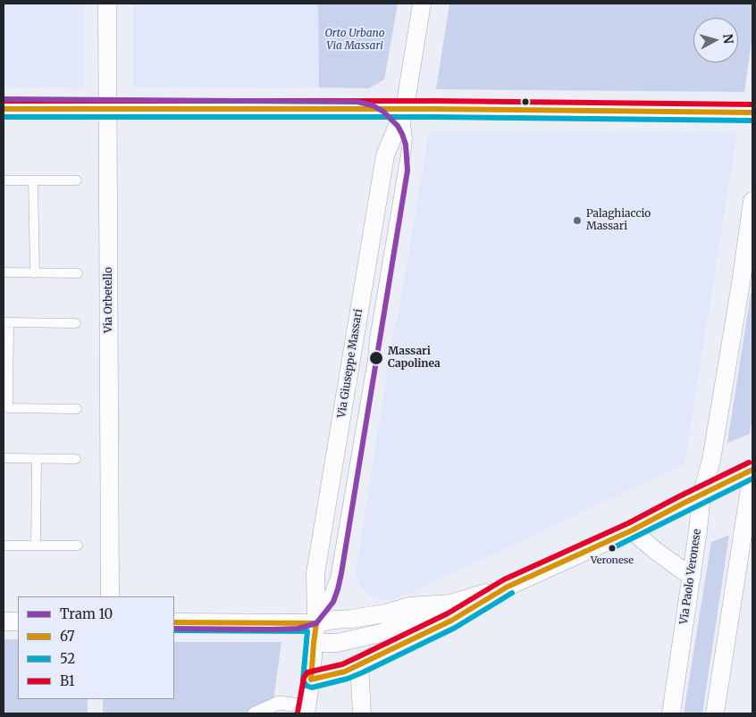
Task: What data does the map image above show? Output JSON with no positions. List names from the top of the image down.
{
  "streets": {
    "street": ["Via Orbetello", "Via Giuseppe Massari", "Via Paolo Veronese"]
  },
  "parks": ["Orto Urbano Via Massari"],
  "places": ["Palaghiaccio Massari", "Massari Capolinea", "Veronese"],
  "lines": [
    "tram line 10",
    "transit line B1",
    "transit line 67",
    "transit line 52"
  ],
  "legend": [
    "Tram 10",
    "67",
    "52",
    "B1"
  ],
  "north": "right"
}
